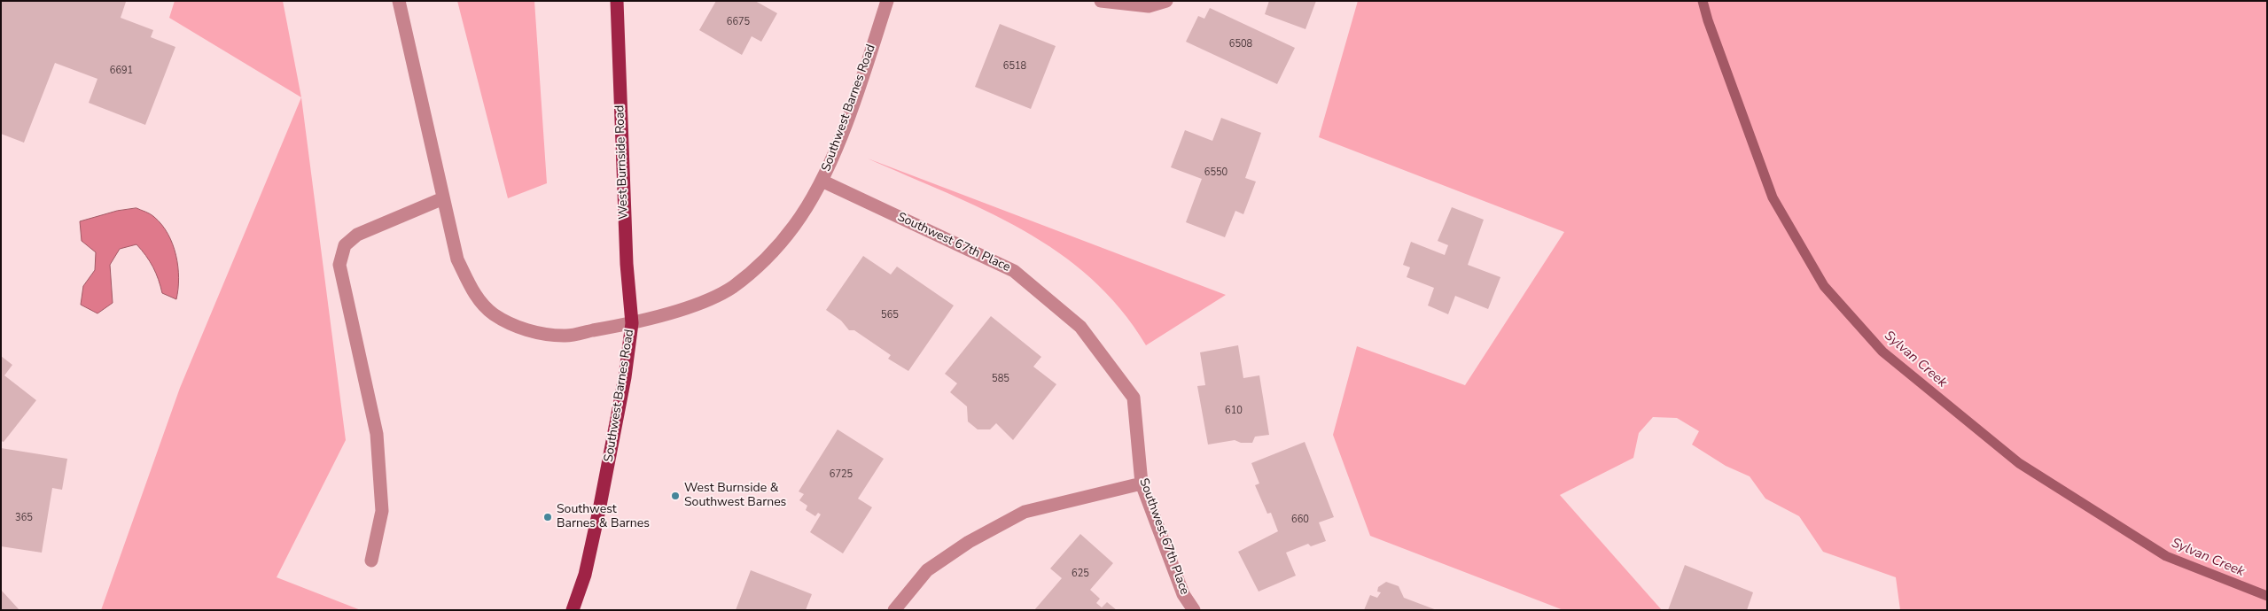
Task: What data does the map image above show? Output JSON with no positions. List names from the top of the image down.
{
  "streets": {
    "main road": ["Southwest Barnes Road", "West Burnside Road"],
    "street": ["Southwest 67th Place"]
  },
  "crossings": [
    ["Southwest Barnes Road", "West Burnside Road"],
    ["Southwest Barnes Road", "Southwest 67th Place"]
  ],
  "water": ["Sylvan Creek"],
  "places": ["West Burnside & Southwest Barnes", "Southwest Barnes & Barnes"],
  "house_numbers": [
    "6675",
    "6508",
    "6518",
    "6691",
    "6550",
    "565",
    "585",
    "610",
    "6725",
    "365",
    "660",
    "625"
  ]
}
